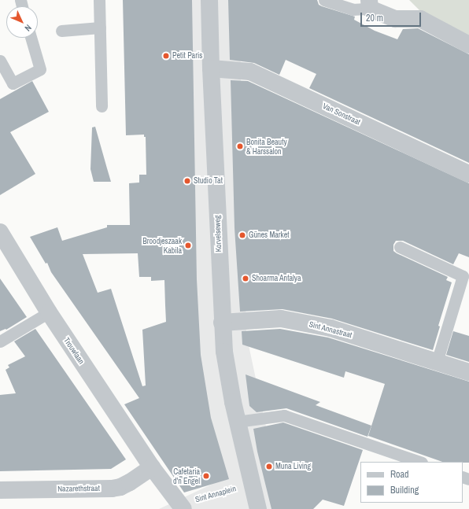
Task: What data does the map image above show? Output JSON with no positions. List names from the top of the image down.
{
  "streets": {
    "street": [
      "Van Sonstraat",
      "Korvelseweg",
      "Sint Annastraat",
      "Trouwlaan",
      "Nazarethstraat"
    ],
    "path": ["Sint Annaplein"]
  },
  "crossings": [
    ["Van Sonstraat", "Korvelseweg"],
    ["Korvelseweg", "Sint Annastraat"],
    ["Korvelseweg", "Sint Annaplein"],
    ["Trouwlaan", "Nazarethstraat"]
  ],
  "places": [
    "Petit Paris",
    "Bonita Beauty & Harssalon",
    "Studio Tat",
    "Günes Market",
    "Broodjeszaak Kabila",
    "Shoarma Antalya",
    "Muna Living",
    "Cafetaria d'n Engel"
  ],
  "legend": ["Road", "Building"],
  "scale_bar": "20 m",
  "north": "bottom right"
}
